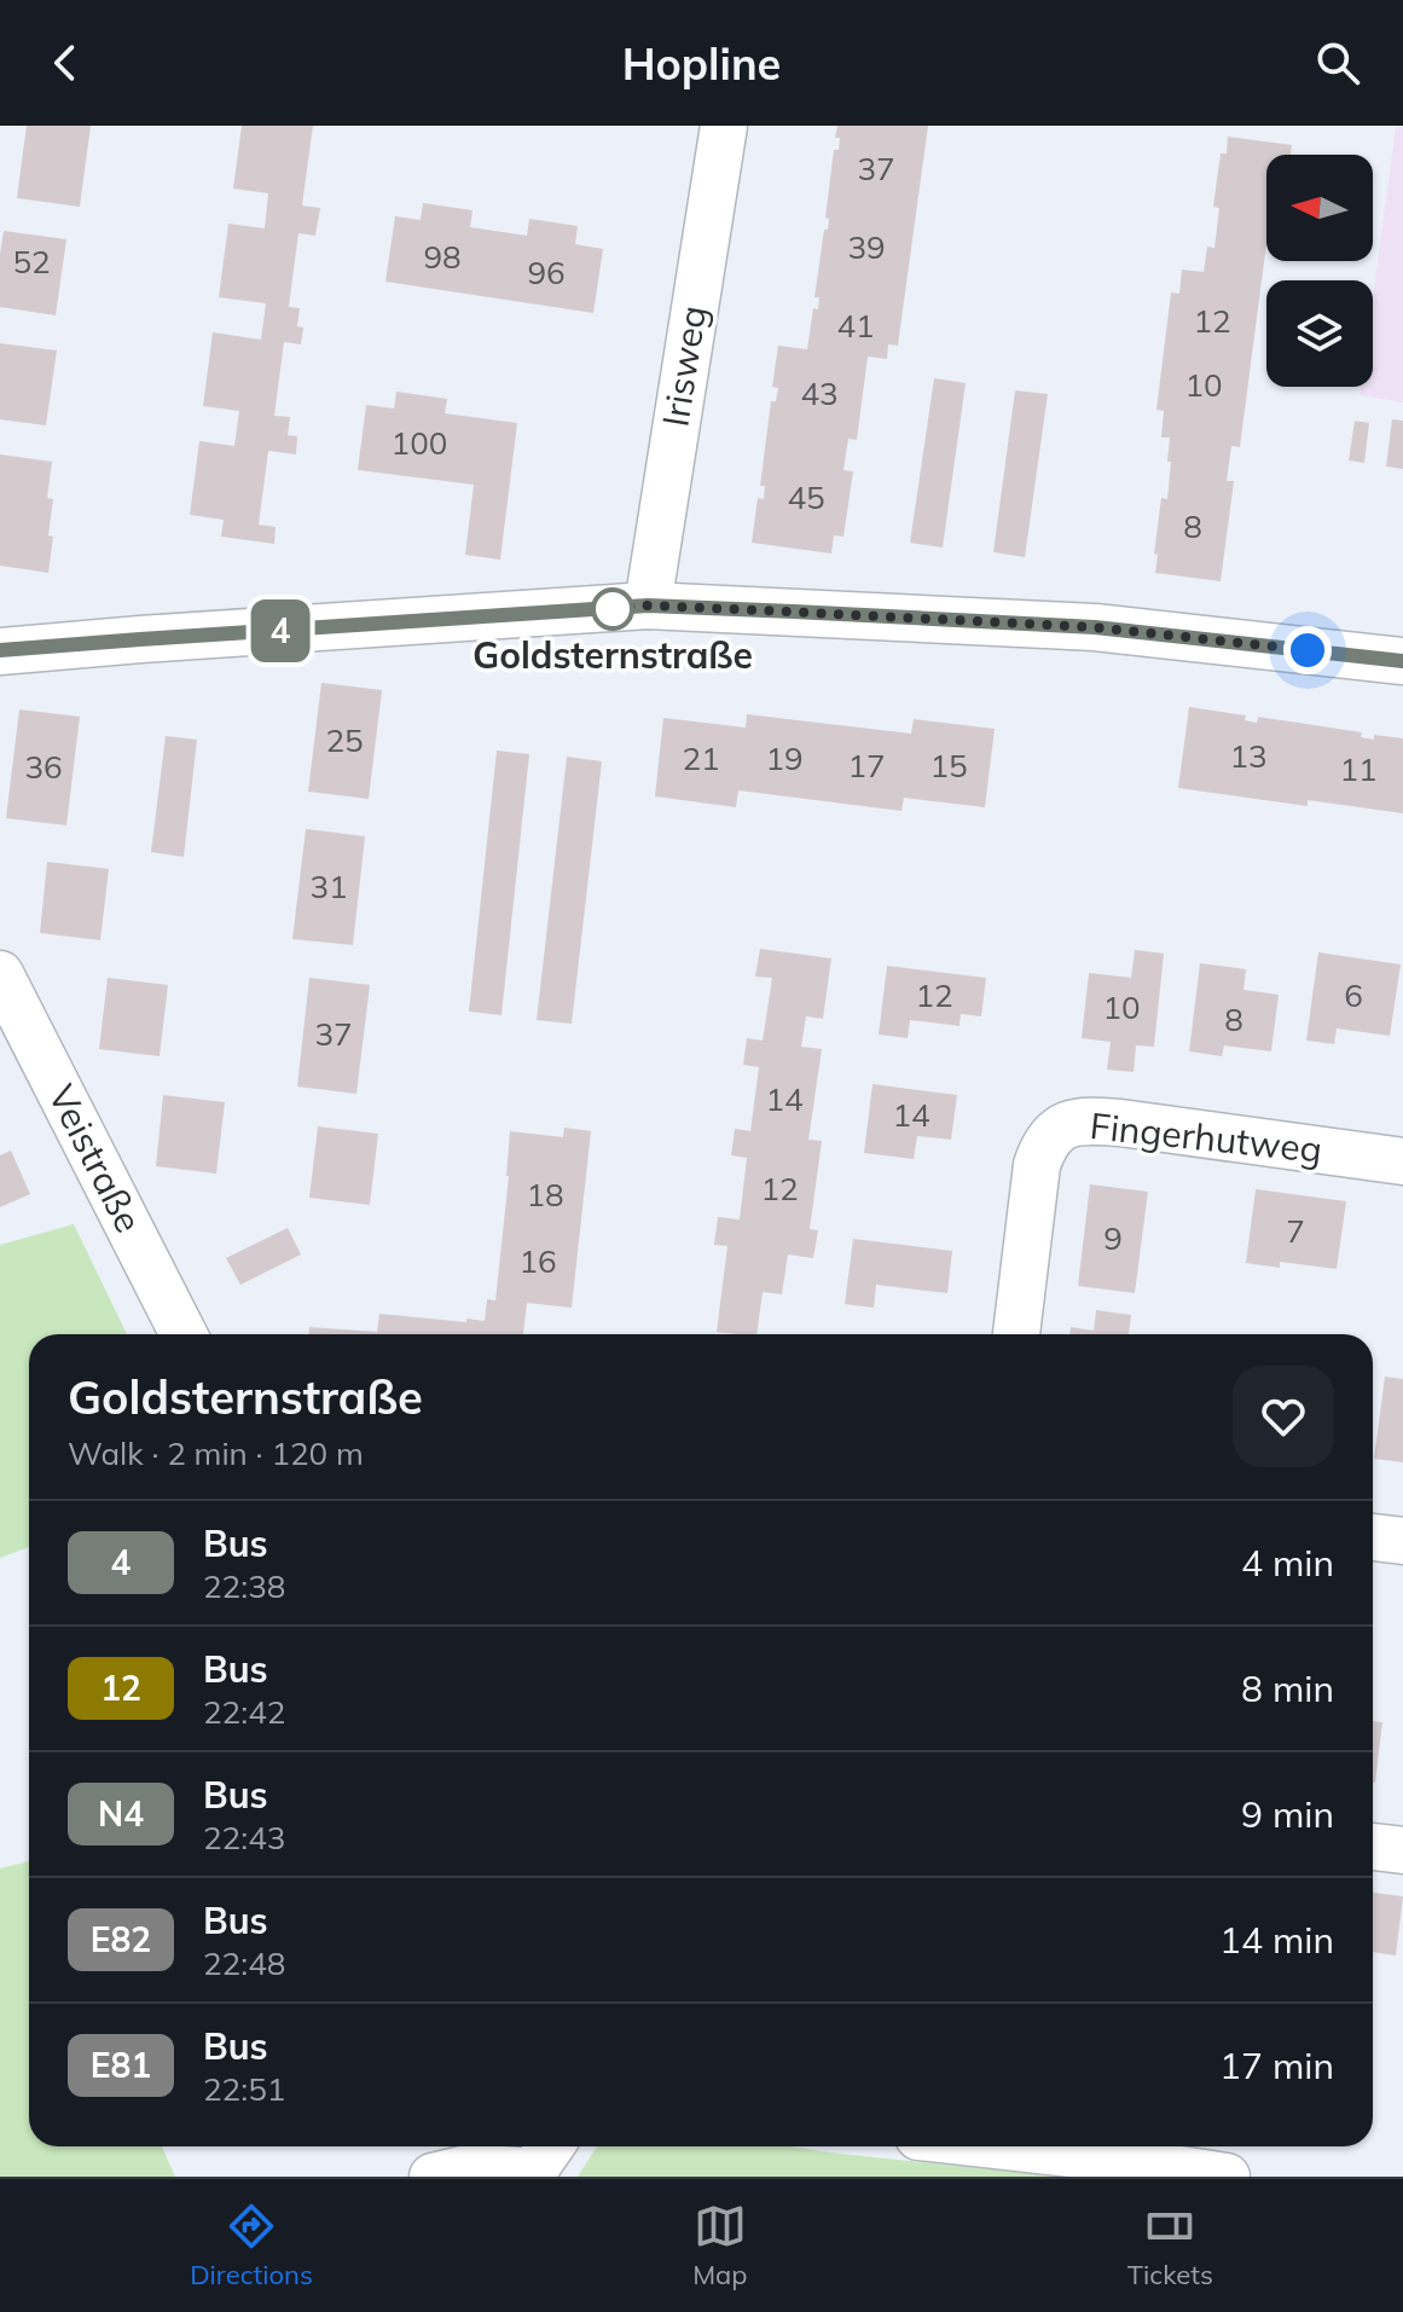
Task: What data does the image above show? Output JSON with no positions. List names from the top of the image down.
{
  "streets": {
    "street": ["Irisweg", "Fingerhutweg", "Veistraße"]
  },
  "places": ["Goldsternstraße"],
  "lines": ["bus line 4"],
  "house_numbers": [
    "37",
    "39",
    "98",
    "52",
    "96",
    "12",
    "41",
    "10",
    "43",
    "100",
    "45",
    "8",
    "25",
    "13",
    "21",
    "19",
    "17",
    "15",
    "36",
    "11",
    "31",
    "12",
    "6",
    "10",
    "8",
    "37",
    "14",
    "14",
    "12",
    "18",
    "7",
    "9",
    "16"
  ],
  "north": "left",
  "page": {
    "header": "Hopline",
    "on_map": "4",
    "heading": ["Goldsternstraße", "Walk · 2 min · 120 m"],
    "list": [
      {
        "mark": "4",
        "name": "Bus",
        "note": "22:38",
        "value": "4 min"
      },
      {
        "mark": "12",
        "name": "Bus",
        "note": "22:42",
        "value": "8 min"
      },
      {
        "mark": "N4",
        "name": "Bus",
        "note": "22:43",
        "value": "9 min"
      },
      {
        "mark": "E82",
        "name": "Bus",
        "note": "22:48",
        "value": "14 min"
      },
      {
        "mark": "E81",
        "name": "Bus",
        "note": "22:51",
        "value": "17 min"
      }
    ],
    "tabs": ["Directions", "Map", "Tickets"]
  }
}
